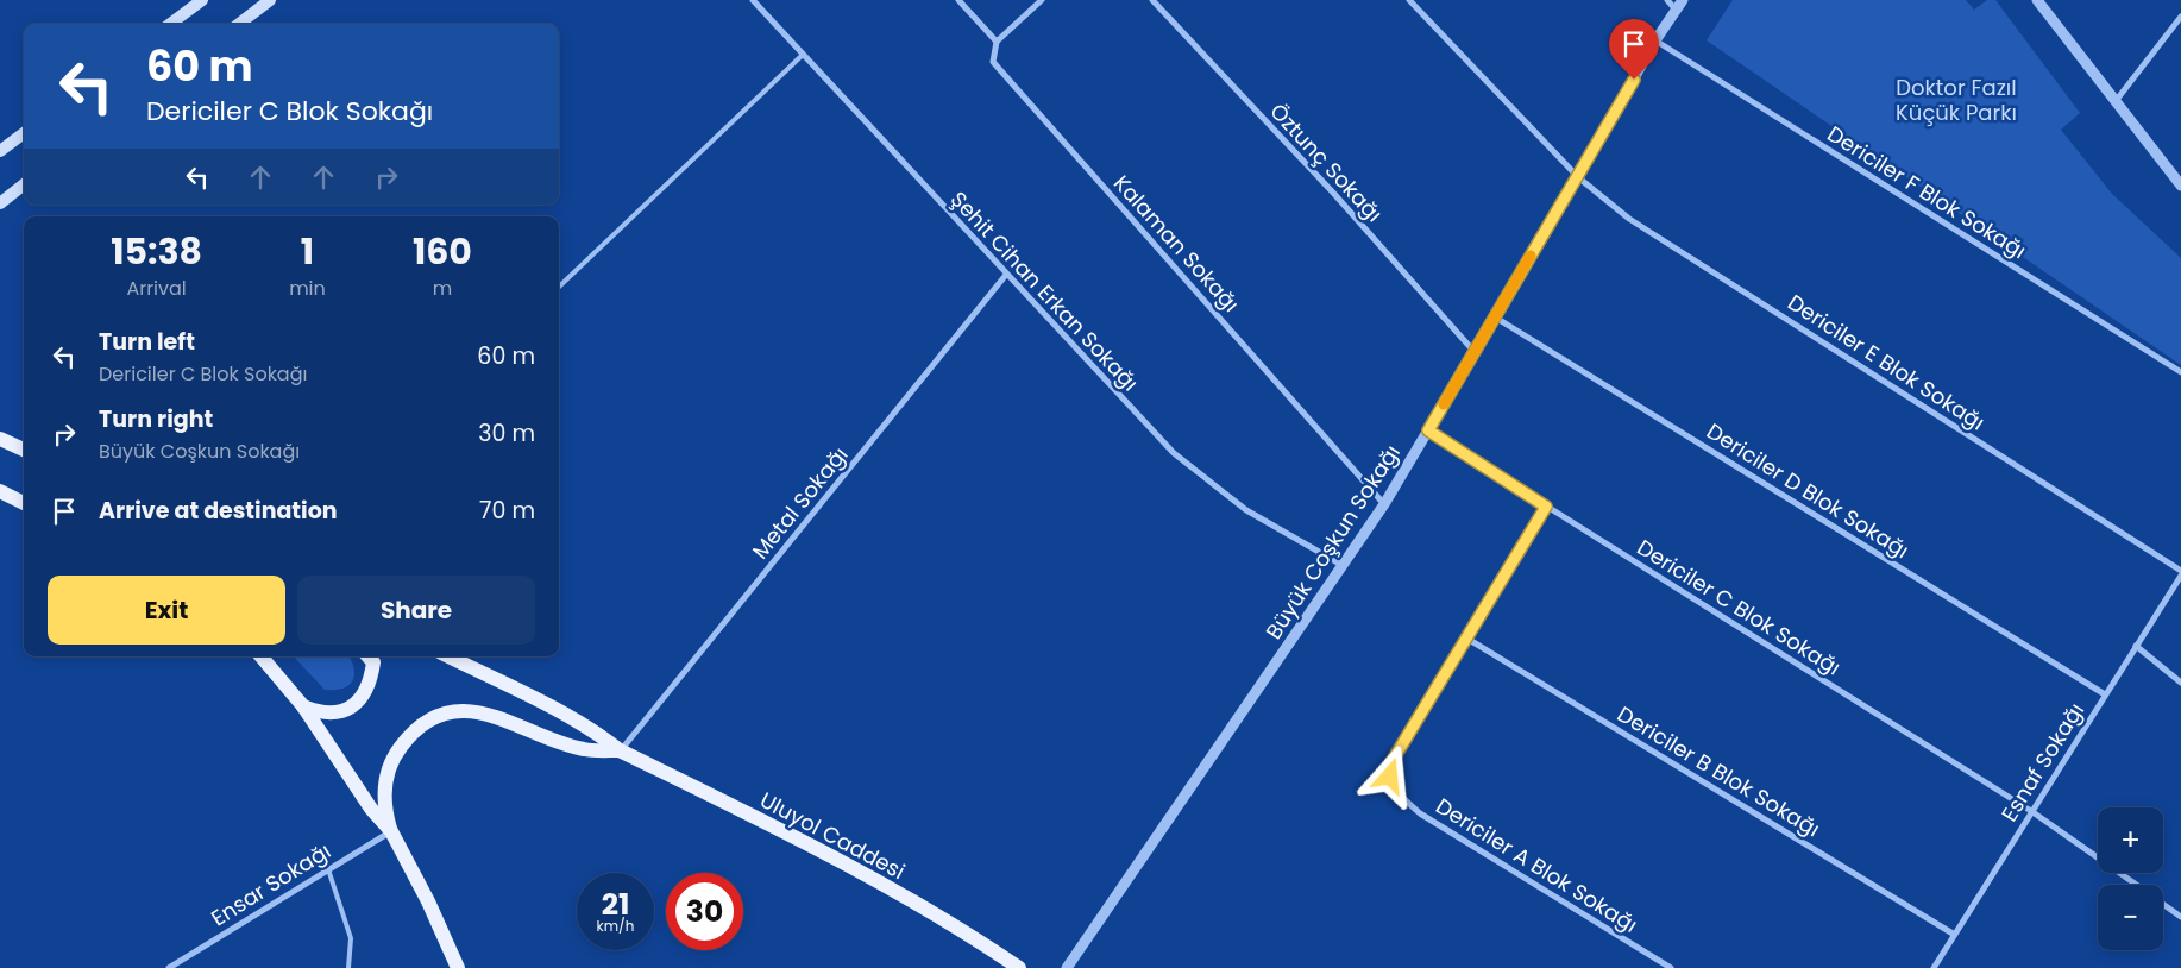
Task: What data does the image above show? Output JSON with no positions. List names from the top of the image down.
{
  "streets": {
    "main road": ["Uluyol Caddesi"],
    "street": [
      "Öztunç Sokağı",
      "Dericiler F Blok Sokağı",
      "Kalaman Sokağı",
      "Şehit Cihan Erkan Sokağı",
      "Dericiler E Blok Sokağı",
      "Dericiler D Blok Sokağı",
      "Metal Sokağı",
      "Büyük Coşkun Sokağı",
      "Dericiler C Blok Sokağı",
      "Esnaf Sokağı",
      "Dericiler B Blok Sokağı",
      "Dericiler A Blok Sokağı",
      "Ensar Sokağı"
    ]
  },
  "crossings": [
    ["Öztunç Sokağı", "Büyük Coşkun Sokağı"],
    ["Dericiler F Blok Sokağı", "Büyük Coşkun Sokağı"],
    ["Kalaman Sokağı", "Büyük Coşkun Sokağı"],
    ["Şehit Cihan Erkan Sokağı", "Metal Sokağı"],
    ["Şehit Cihan Erkan Sokağı", "Büyük Coşkun Sokağı"],
    ["Dericiler E Blok Sokağı", "Büyük Coşkun Sokağı"],
    ["Dericiler D Blok Sokağı", "Büyük Coşkun Sokağı"],
    ["Dericiler D Blok Sokağı", "Esnaf Sokağı"],
    ["Metal Sokağı", "Uluyol Caddesi"],
    ["Büyük Coşkun Sokağı", "Dericiler C Blok Sokağı"],
    ["Dericiler C Blok Sokağı", "Esnaf Sokağı"],
    ["Dericiler C Blok Sokağı", "Dericiler A Blok Sokağı"],
    ["Esnaf Sokağı", "Dericiler B Blok Sokağı"],
    ["Dericiler B Blok Sokağı", "Dericiler A Blok Sokağı"]
  ],
  "parks": ["Doktor Fazıl Küçük Parkı"],
  "page": {
    "turn": ["60 m", "Dericiler C Blok Sokağı"],
    "eta": [
      "15:38",
      "Arrival",
      "1",
      "min",
      "160",
      "m"
    ],
    "list": [
      {
        "name": "Turn left",
        "note": "Dericiler C Blok Sokağı",
        "value": "60 m"
      },
      {
        "name": "Turn right",
        "note": "Büyük Coşkun Sokağı",
        "value": "30 m"
      },
      {
        "name": "Arrive at destination",
        "value": "70 m"
      }
    ],
    "buttons": ["Exit", "Share"],
    "map_buttons": ["+", "−"],
    "speed": "21 km/h",
    "limit": "30"
  }
}
